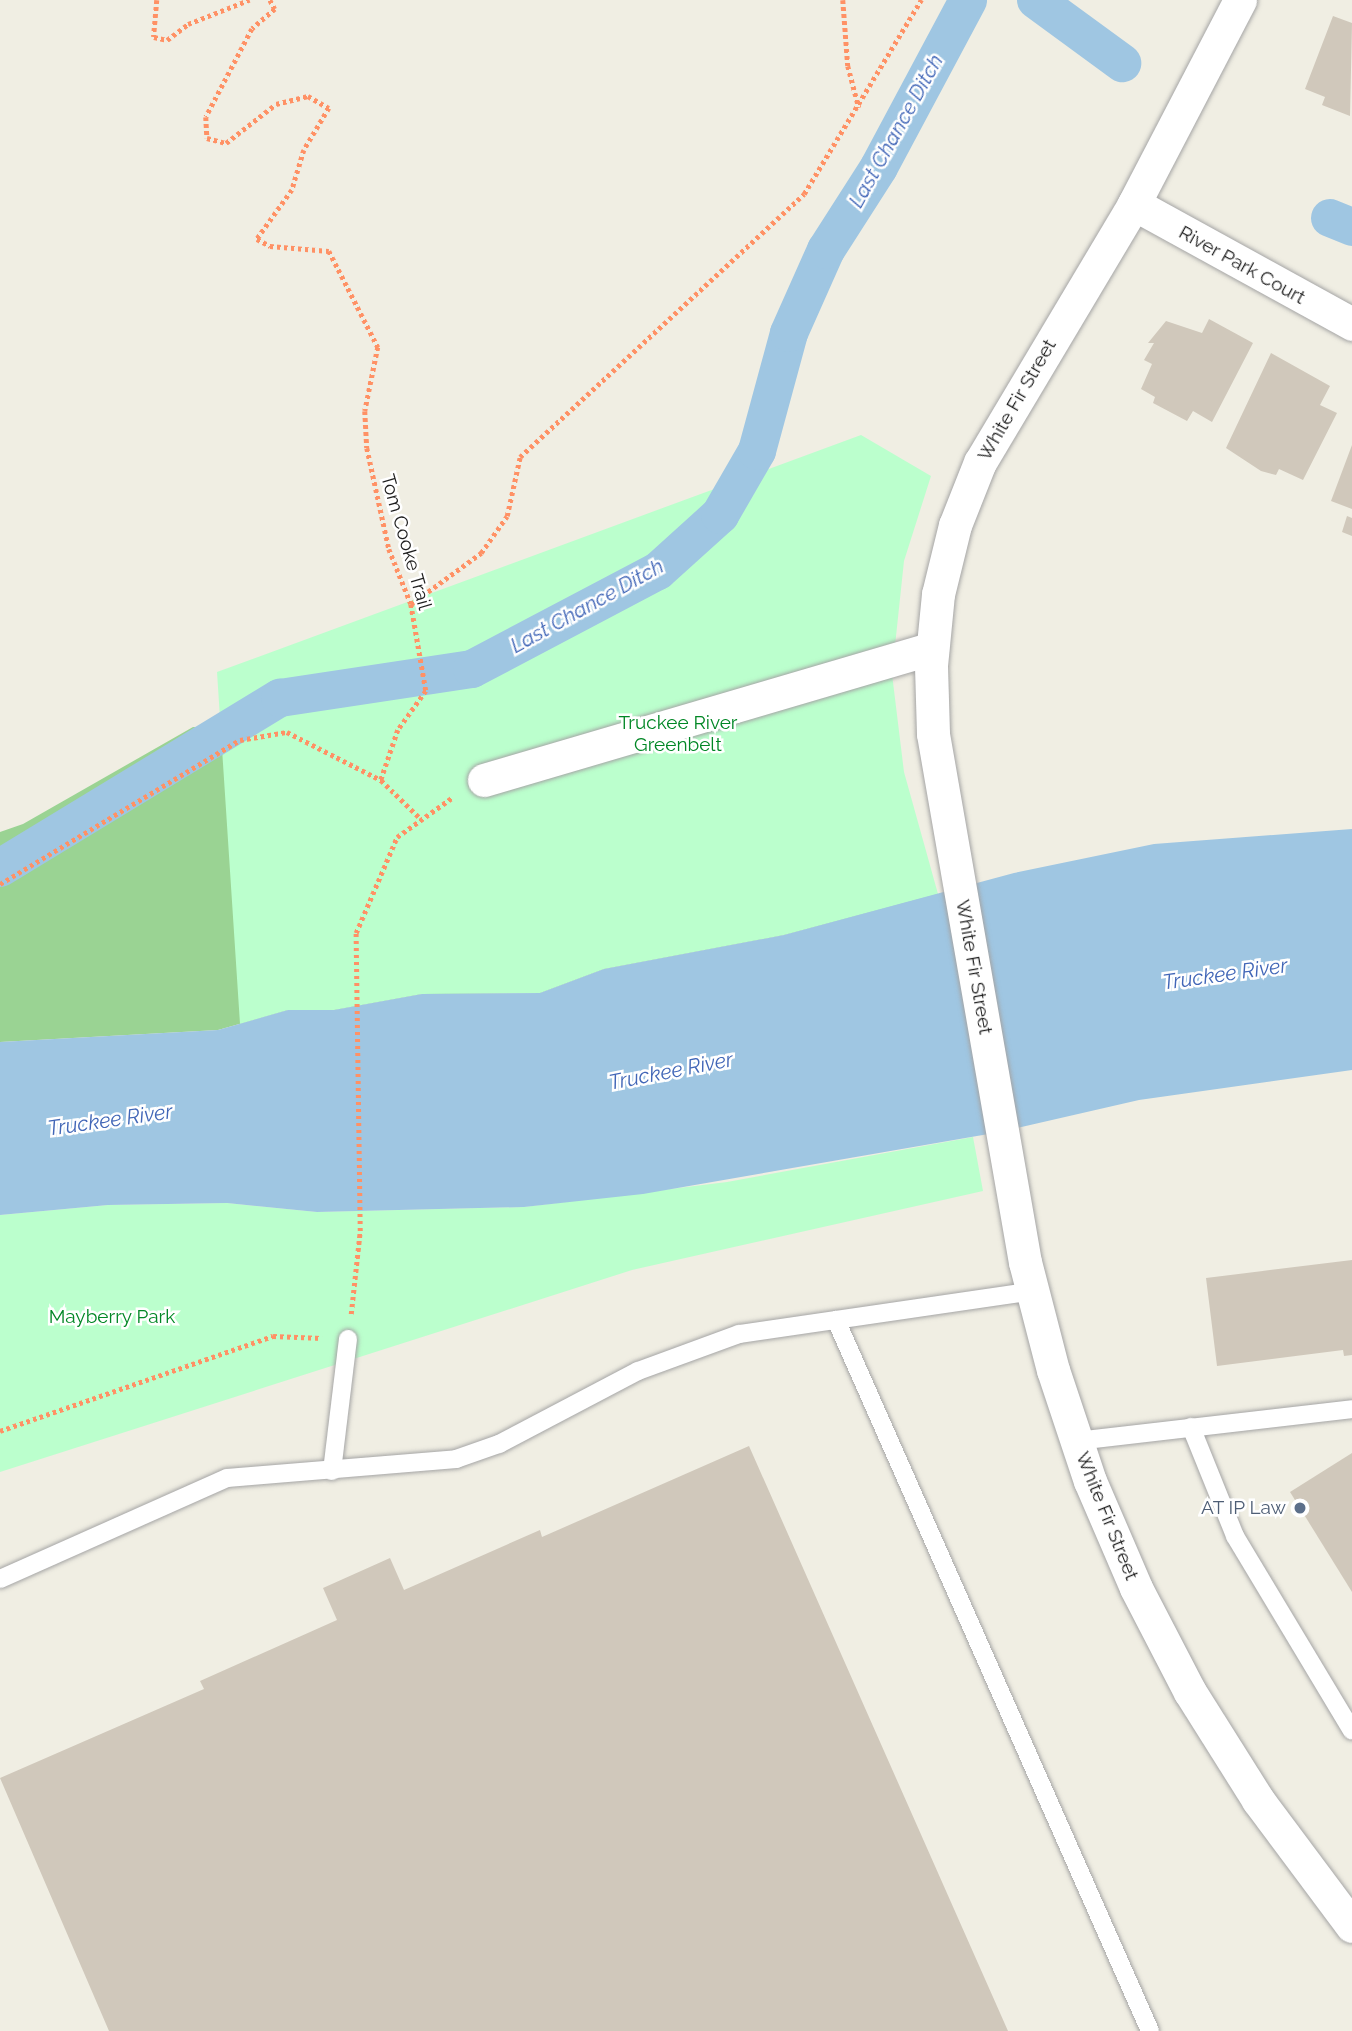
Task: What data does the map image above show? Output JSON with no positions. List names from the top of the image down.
{
  "streets": {
    "street": ["River Park Court", "White Fir Street"],
    "path": ["Tom Cooke Trail"]
  },
  "crossings": [
    ["River Park Court", "White Fir Street"]
  ],
  "water": ["Last Chance Ditch", "Truckee River"],
  "parks": ["Truckee River Greenbelt", "Mayberry Park"],
  "places": ["AT IP Law"]
}
